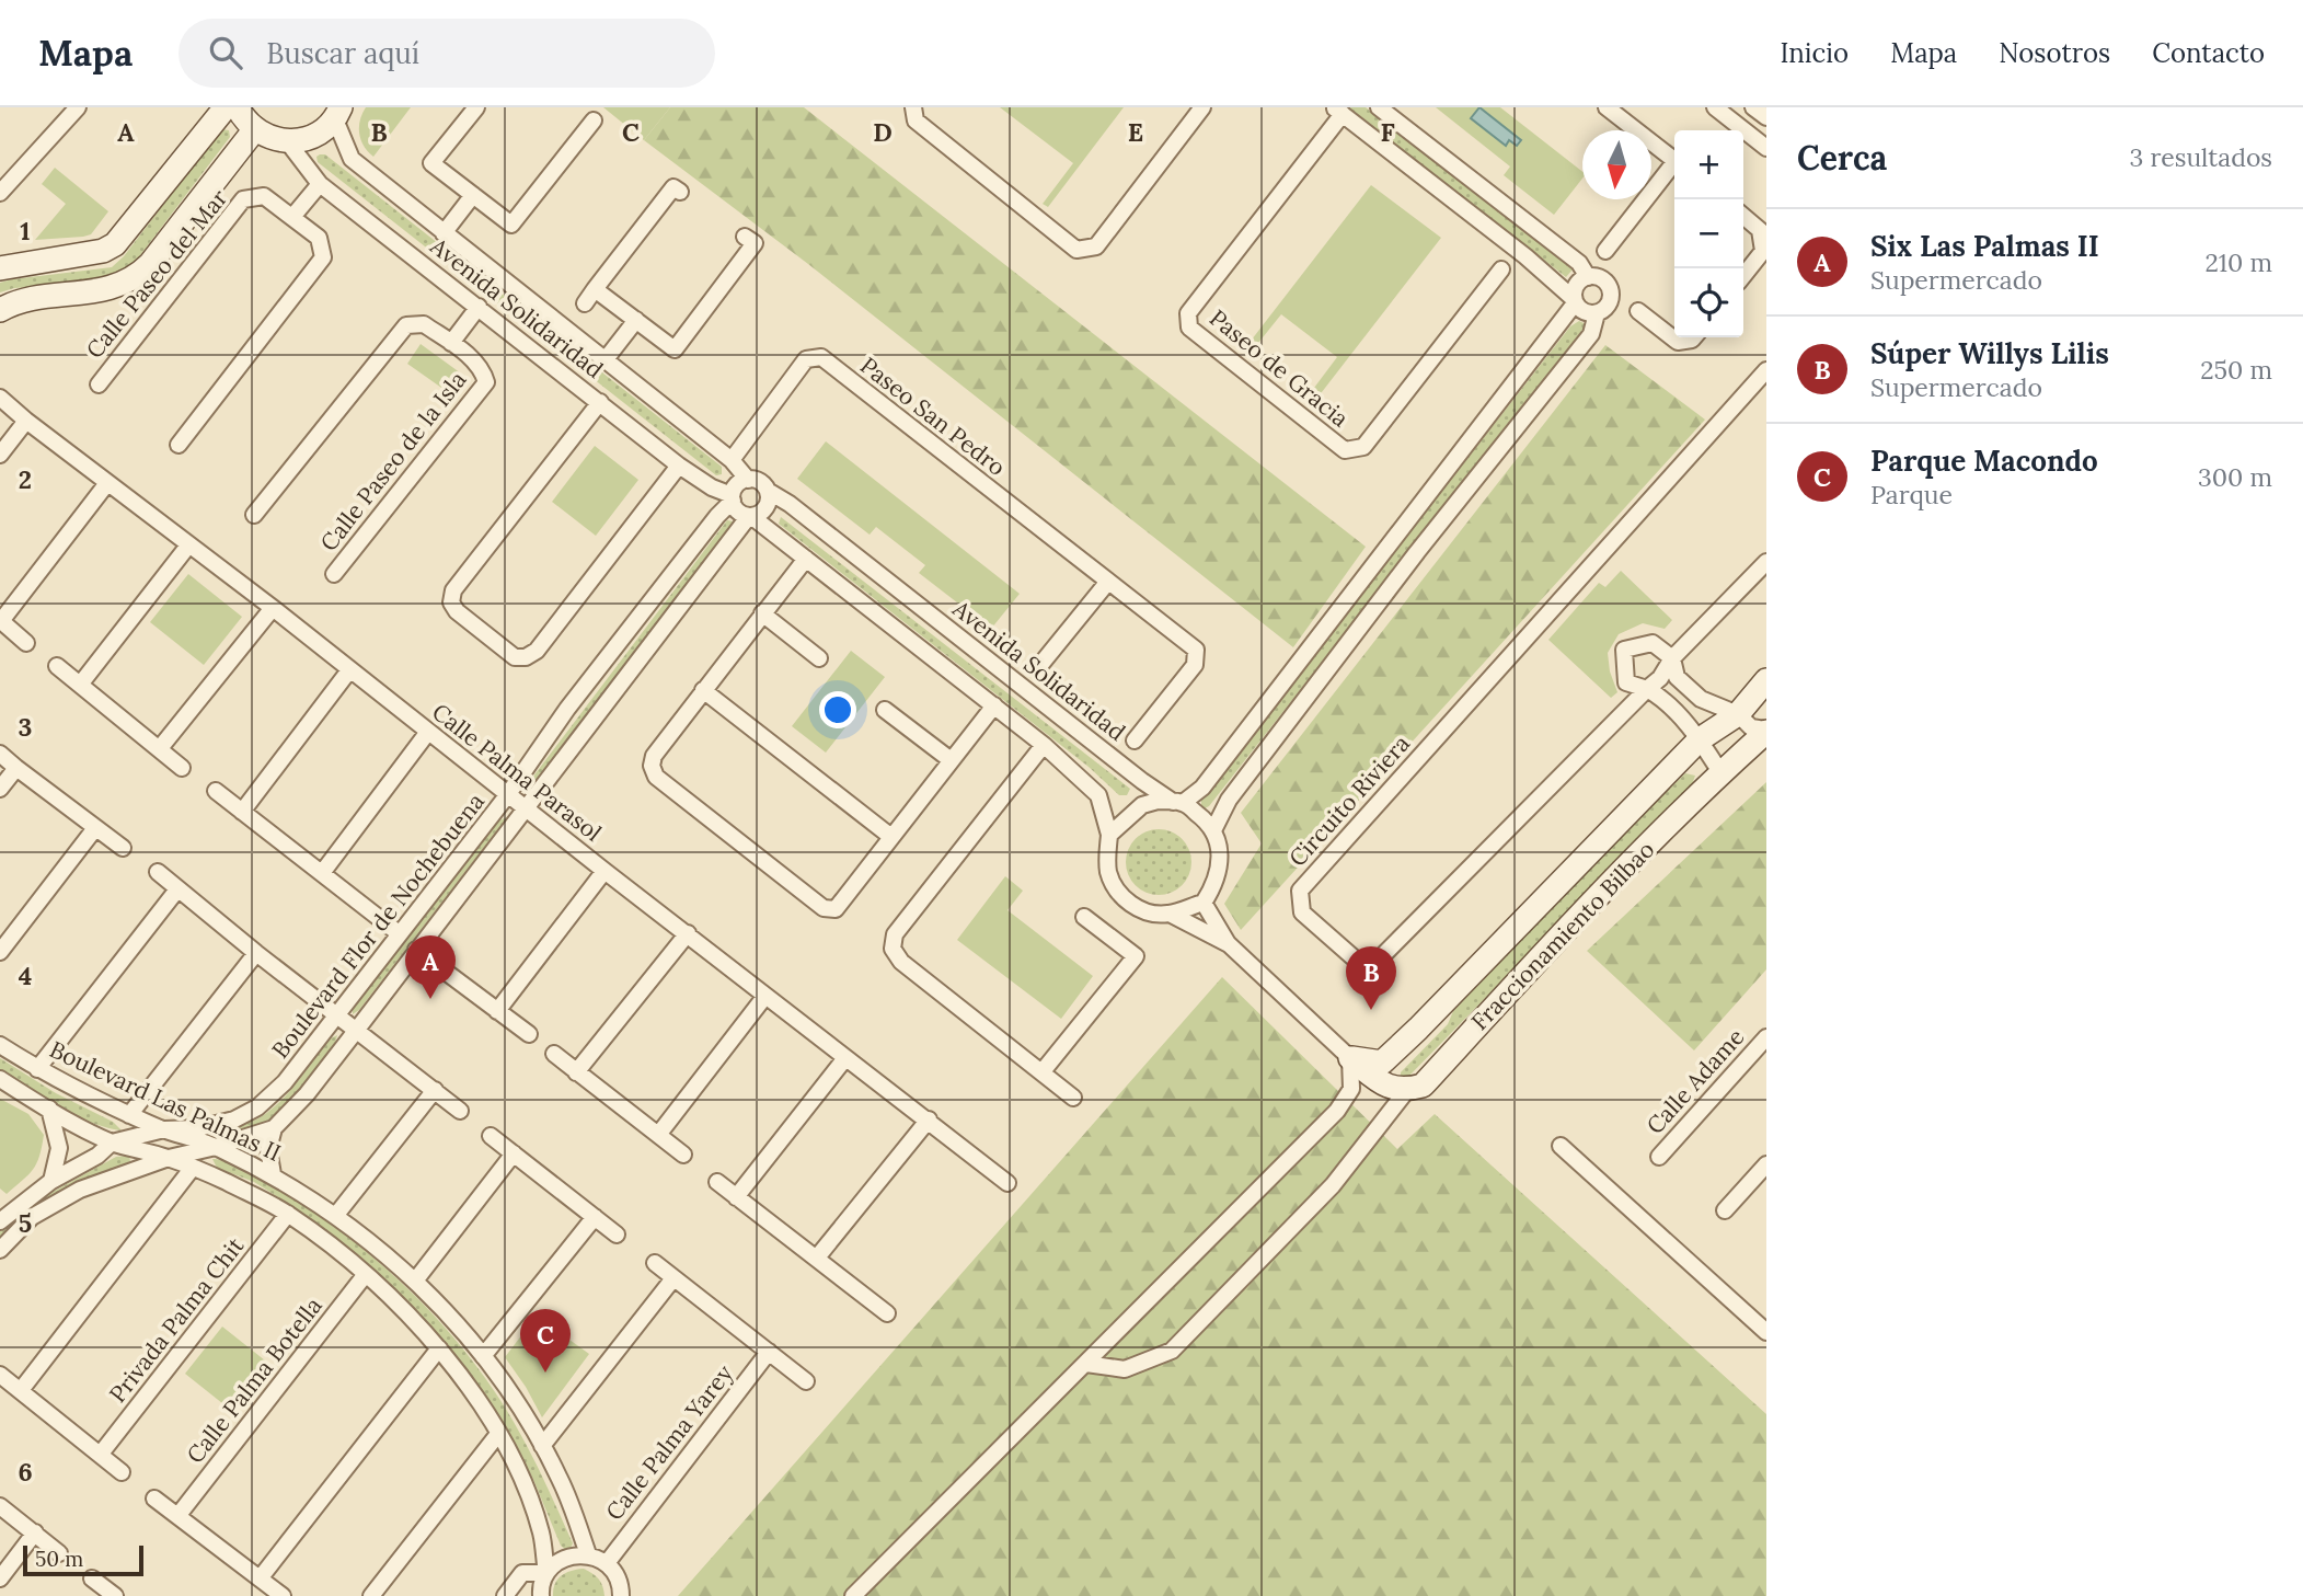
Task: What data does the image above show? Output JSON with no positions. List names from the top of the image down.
{
  "streets": {
    "main road": ["Fraccionamiento Bilbao"],
    "street": [
      "Calle Paseo del Mar",
      "Avenida Solidaridad",
      "Paseo de Gracia",
      "Paseo San Pedro",
      "Calle Paseo de la Isla",
      "Calle Palma Parasol",
      "Circuito Riviera",
      "Boulevard Flor de Nochebuena",
      "Calle Adame",
      "Boulevard Las Palmas II",
      "Privada Palma Chit",
      "Calle Palma Botella",
      "Calle Palma Yarey"
    ]
  },
  "crossings": [
    ["Avenida Solidaridad", "Paseo San Pedro"],
    ["Avenida Solidaridad", "Calle Paseo de la Isla"],
    ["Avenida Solidaridad", "Boulevard Flor de Nochebuena"],
    ["Calle Palma Parasol", "Boulevard Flor de Nochebuena"],
    ["Boulevard Flor de Nochebuena", "Boulevard Las Palmas II"],
    ["Boulevard Las Palmas II", "Privada Palma Chit"],
    ["Boulevard Las Palmas II", "Calle Palma Botella"]
  ],
  "scale_bar": "50 m",
  "north": "bottom",
  "page": {
    "header": "Mapa",
    "search": "Buscar aquí",
    "nav": [
      "Inicio",
      "Mapa",
      "Nosotros",
      "Contacto"
    ],
    "heading": ["Cerca", "3 resultados"],
    "map_buttons": ["+", "−"],
    "list": [
      {
        "mark": "A",
        "name": "Six Las Palmas II",
        "note": "Supermercado",
        "value": "210 m"
      },
      {
        "mark": "B",
        "name": "Súper Willys Lilis",
        "note": "Supermercado",
        "value": "250 m"
      },
      {
        "mark": "C",
        "name": "Parque Macondo",
        "note": "Parque",
        "value": "300 m"
      }
    ],
    "pins": ["A", "B", "C"],
    "scale": "50 m"
  },
  "grid": {
    "columns": [
      "A",
      "B",
      "C",
      "D",
      "E",
      "F"
    ],
    "rows": [
      "1",
      "2",
      "3",
      "4",
      "5",
      "6"
    ]
  }
}
